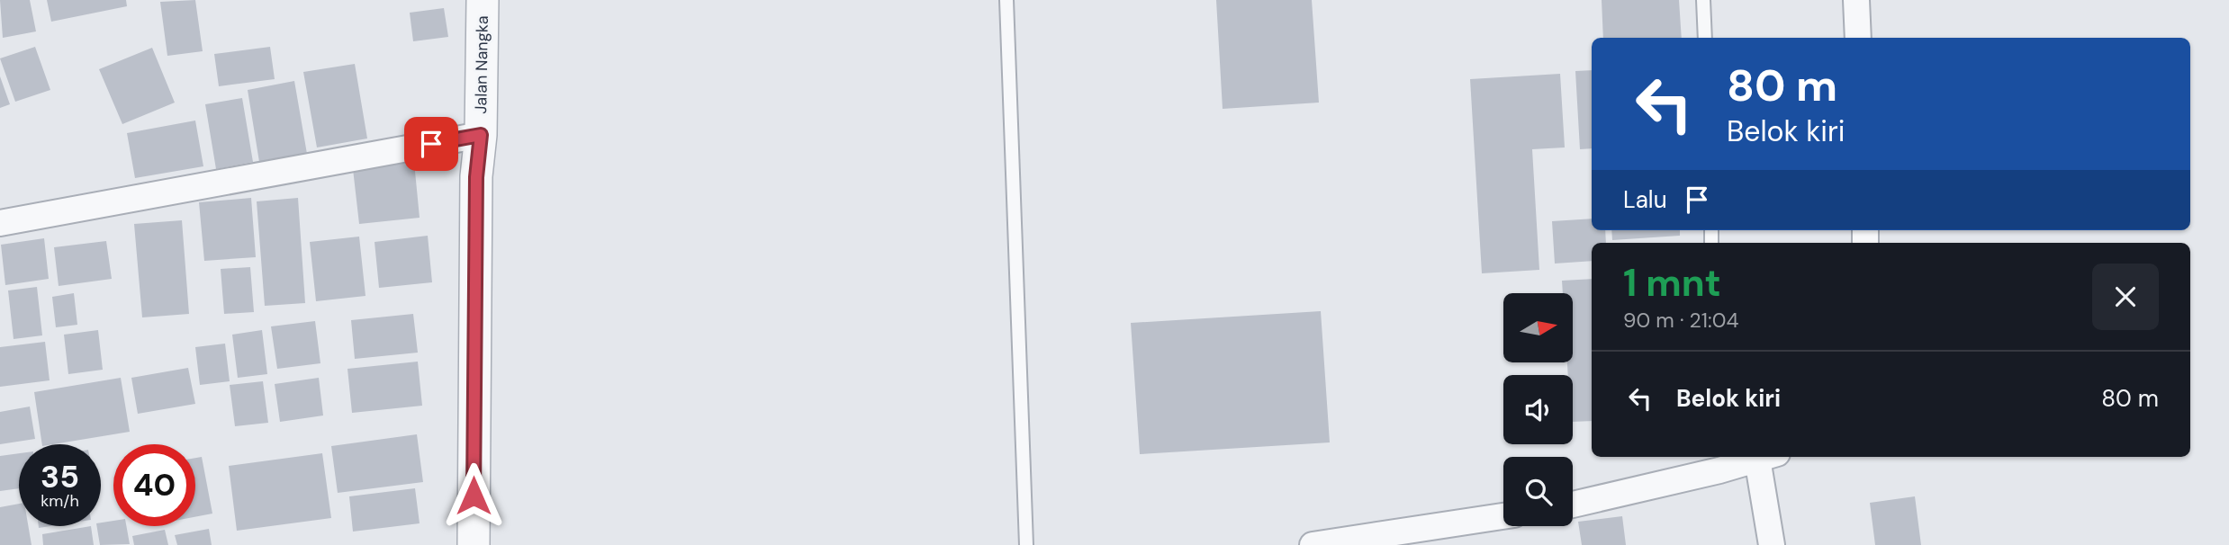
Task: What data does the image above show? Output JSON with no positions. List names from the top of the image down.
{
  "streets": {
    "street": ["Jalan Nangka"]
  },
  "north": "right",
  "page": {
    "turn": ["80 m", "Belok kiri"],
    "then": "Lalu",
    "heading": ["1 mnt", "90 m · 21:04"],
    "list": [
      {
        "name": "Belok kiri",
        "value": "80 m"
      }
    ],
    "speed": "35 km/h",
    "limit": "40"
  }
}
